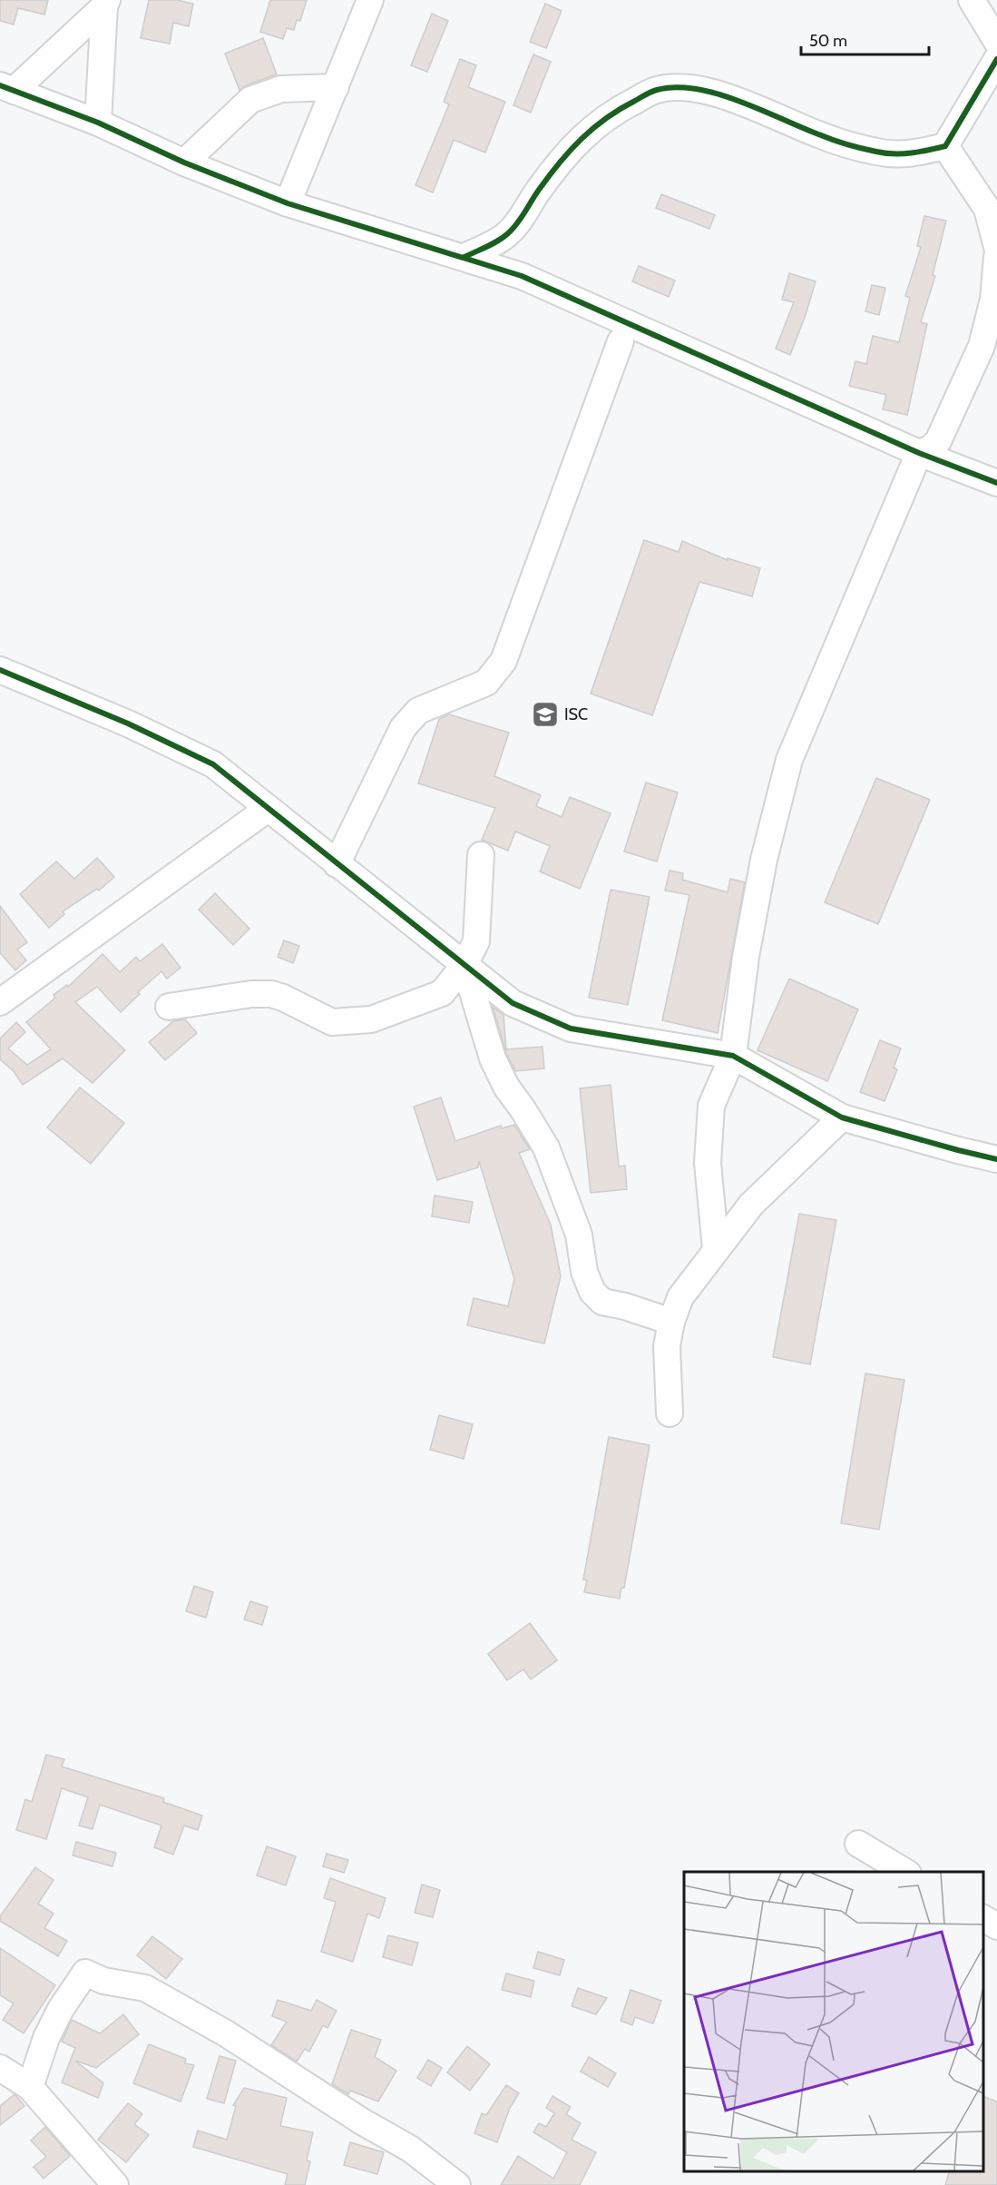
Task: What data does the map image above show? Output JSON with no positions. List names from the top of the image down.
{
  "places": {
    "school or university": ["ISC"]
  },
  "scale_bar": "50 m"
}
